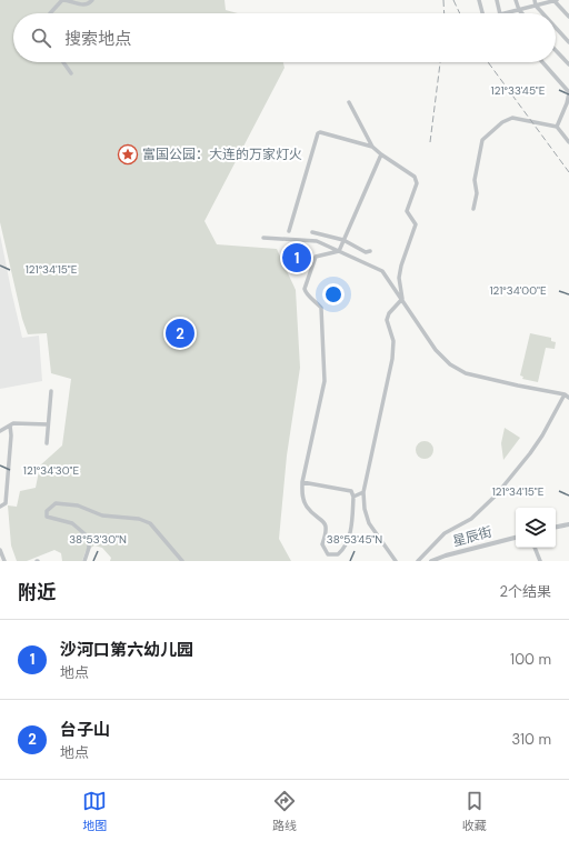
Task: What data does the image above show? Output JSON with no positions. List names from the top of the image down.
{
  "streets": {
    "street": ["星辰街"]
  },
  "places": {
    "place": ["富国公园：大连的万家灯火"]
  },
  "page": {
    "search": "搜索地点",
    "pins": ["1", "2"],
    "heading": ["附近", "2个结果"],
    "list": [
      {
        "mark": "1",
        "name": "沙河口第六幼儿园",
        "note": "地点",
        "value": "100 m"
      },
      {
        "mark": "2",
        "name": "台子山",
        "note": "地点",
        "value": "310 m"
      }
    ],
    "nav": ["地图", "路线", "收藏"]
  },
  "coordinates": [
    "121°33'45\"E",
    "121°34'15\"E",
    "121°34'00\"E",
    "121°34'30\"E",
    "38°53'30\"N",
    "38°53'45\"N"
  ]
}
